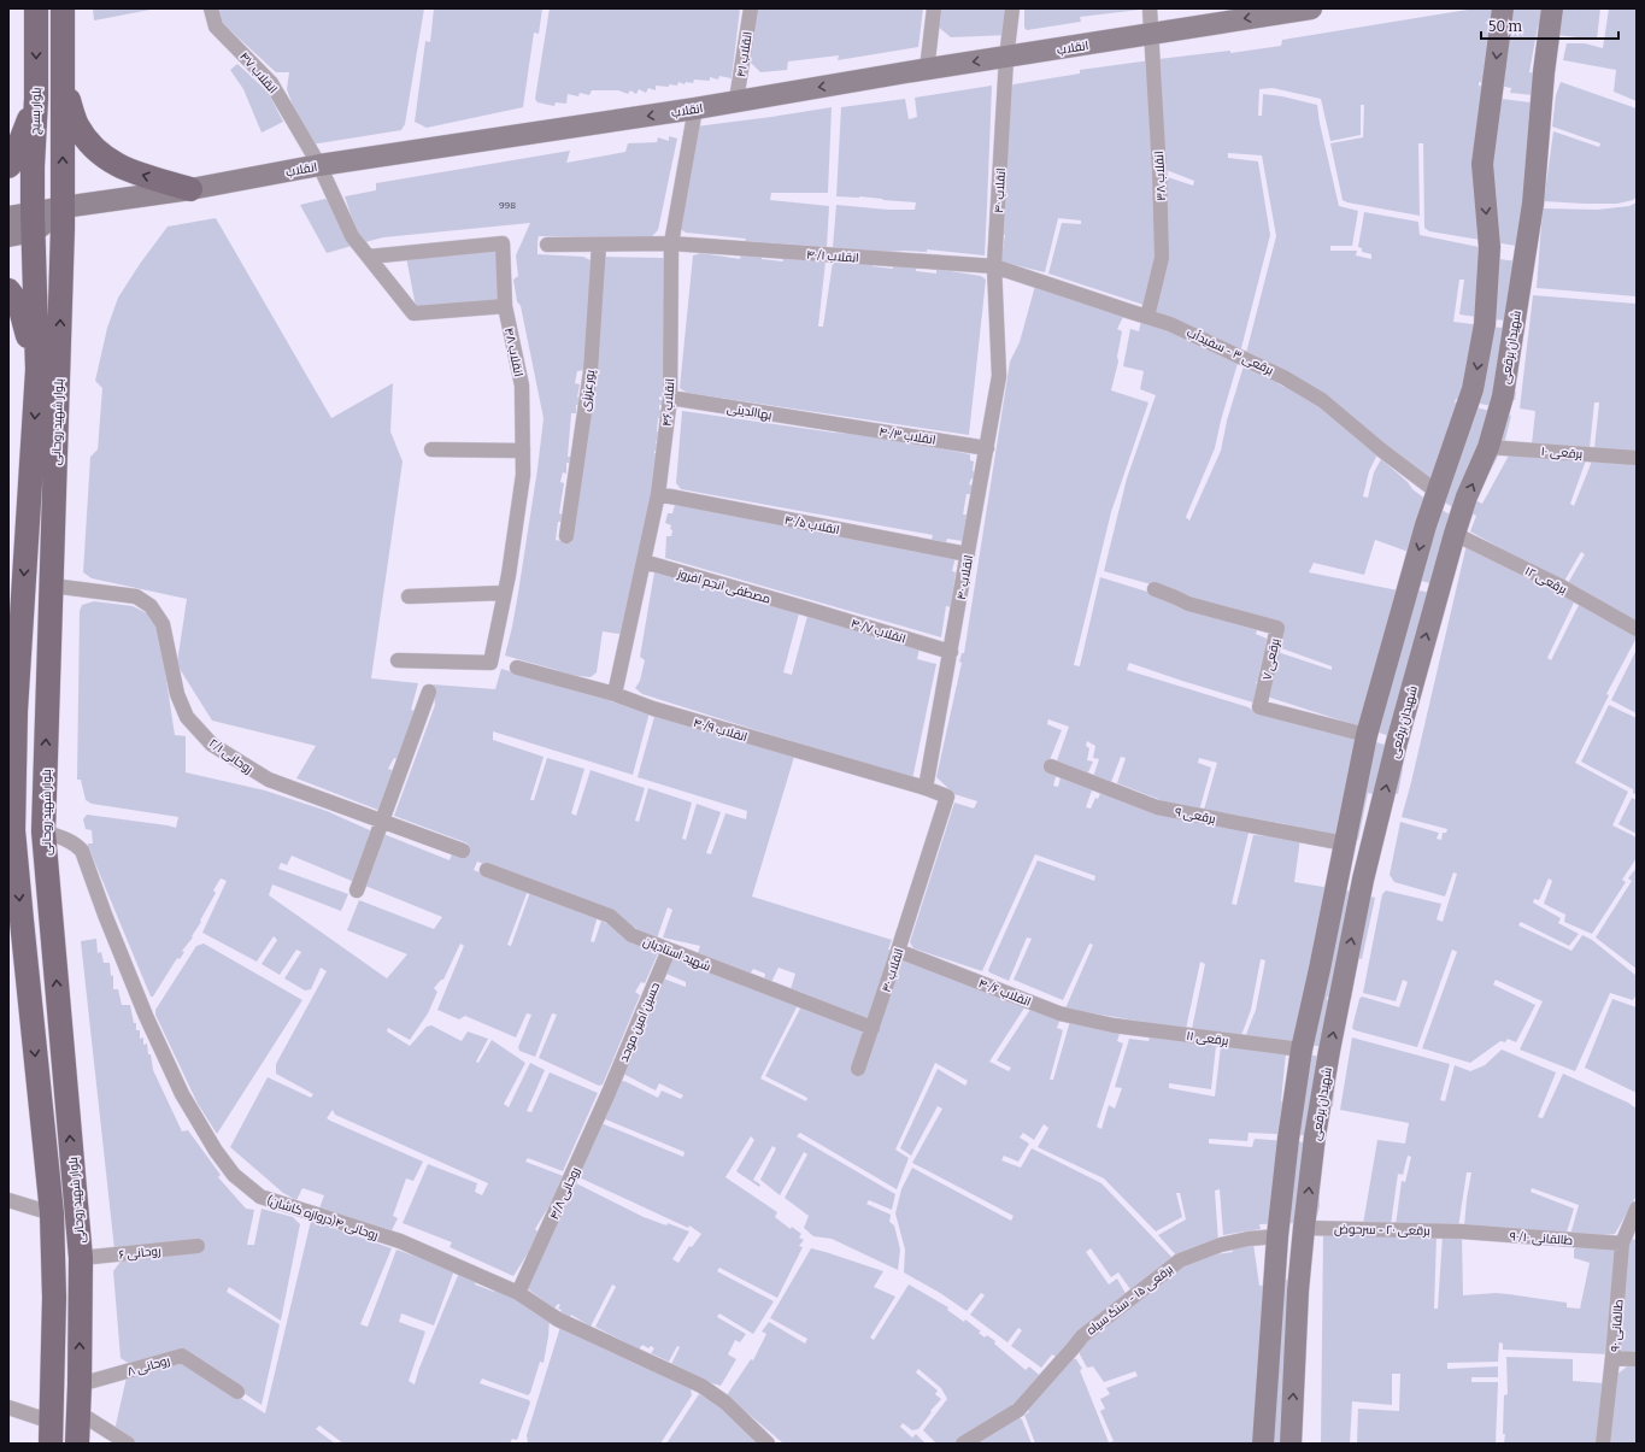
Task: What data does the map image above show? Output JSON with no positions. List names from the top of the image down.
{
  "streets": {
    "main road": [
      "انقلاب",
      "بلوار بسیج",
      "شهیدان برقعی",
      "بلوار شهید روحانی"
    ],
    "street": [
      "انقلاب ۴۱",
      "انقلاب ۴۷",
      "انقلاب ۳۸",
      "انقلاب ۴۰",
      "انقلاب ۴۰/۱",
      "برقعی ۳ - سفیدآب",
      "انقلاب ۴۸",
      "پورعزیزی",
      "انقلاب ۴۶",
      "بهاالدینی",
      "انقلاب ۴۰/۳",
      "برقعی ۱۰",
      "انقلاب ۴۰/۵",
      "برقعی ۱۲",
      "مصطفی انجم افروز",
      "انقلاب ۴۰/۷",
      "برقعی ۷",
      "انقلاب ۴۰/۹",
      "روحانی ۲/۱",
      "برقعی ۹",
      "شهید استادیان",
      "انقلاب ۴۰/۶",
      "حسین امین موحد",
      "برقعی ۱۱",
      "روحانی ۴/۸",
      "روحانی ۴(دروازه کاشان)",
      "برقعی ۲۰ - سرحوض",
      "طالقانی ۹۰/۱۰",
      "روحانی ۶",
      "برقعی ۱۵ - سنگ سیاه",
      "طالقانی ۹۰",
      "روحانی ۸"
    ]
  },
  "crossings": [
    ["انقلاب", "انقلاب ۴۱"],
    ["انقلاب", "انقلاب ۴۷"],
    ["انقلاب", "بلوار بسیج"],
    ["انقلاب", "انقلاب ۳۸"],
    ["انقلاب", "انقلاب ۴۰"],
    ["انقلاب", "انقلاب ۴۶"],
    ["انقلاب", "بلوار شهید روحانی"],
    ["بلوار بسیج", "بلوار شهید روحانی"],
    ["انقلاب ۳۸", "برقعی ۳ - سفیدآب"],
    ["انقلاب ۴۰", "انقلاب ۴۰/۱"],
    ["انقلاب ۴۰", "برقعی ۳ - سفیدآب"],
    ["انقلاب ۴۰", "انقلاب ۴۰/۳"],
    ["انقلاب ۴۰", "انقلاب ۴۰/۵"],
    ["انقلاب ۴۰", "انقلاب ۴۰/۷"],
    ["انقلاب ۴۰", "انقلاب ۴۰/۹"],
    ["انقلاب ۴۰", "شهید استادیان"],
    ["انقلاب ۴۰", "انقلاب ۴۰/۶"],
    ["انقلاب ۴۰/۱", "برقعی ۳ - سفیدآب"],
    ["انقلاب ۴۰/۱", "انقلاب ۴۶"],
    ["شهیدان برقعی", "برقعی ۱۰"],
    ["شهیدان برقعی", "برقعی ۱۲"],
    ["شهیدان برقعی", "برقعی ۲۰ - سرحوض"],
    ["انقلاب ۴۶", "بهاالدینی"],
    ["انقلاب ۴۶", "انقلاب ۴۰/۵"],
    ["انقلاب ۴۶", "مصطفی انجم افروز"],
    ["انقلاب ۴۶", "انقلاب ۴۰/۹"],
    ["بهاالدینی", "انقلاب ۴۰/۳"],
    ["بلوار شهید روحانی", "روحانی ۲/۱"],
    ["بلوار شهید روحانی", "روحانی ۴(دروازه کاشان)"],
    ["بلوار شهید روحانی", "روحانی ۶"],
    ["بلوار شهید روحانی", "روحانی ۸"],
    ["مصطفی انجم افروز", "انقلاب ۴۰/۷"],
    ["شهید استادیان", "حسین امین موحد"],
    ["انقلاب ۴۰/۶", "برقعی ۱۱"],
    ["حسین امین موحد", "روحانی ۴/۸"],
    ["روحانی ۴/۸", "روحانی ۴(دروازه کاشان)"],
    ["برقعی ۲۰ - سرحوض", "طالقانی ۹۰/۱۰"],
    ["طالقانی ۹۰/۱۰", "طالقانی ۹۰"]
  ],
  "one_way": ["انقلاب"],
  "house_numbers": ["998"],
  "scale_bar": "50 m"
}
